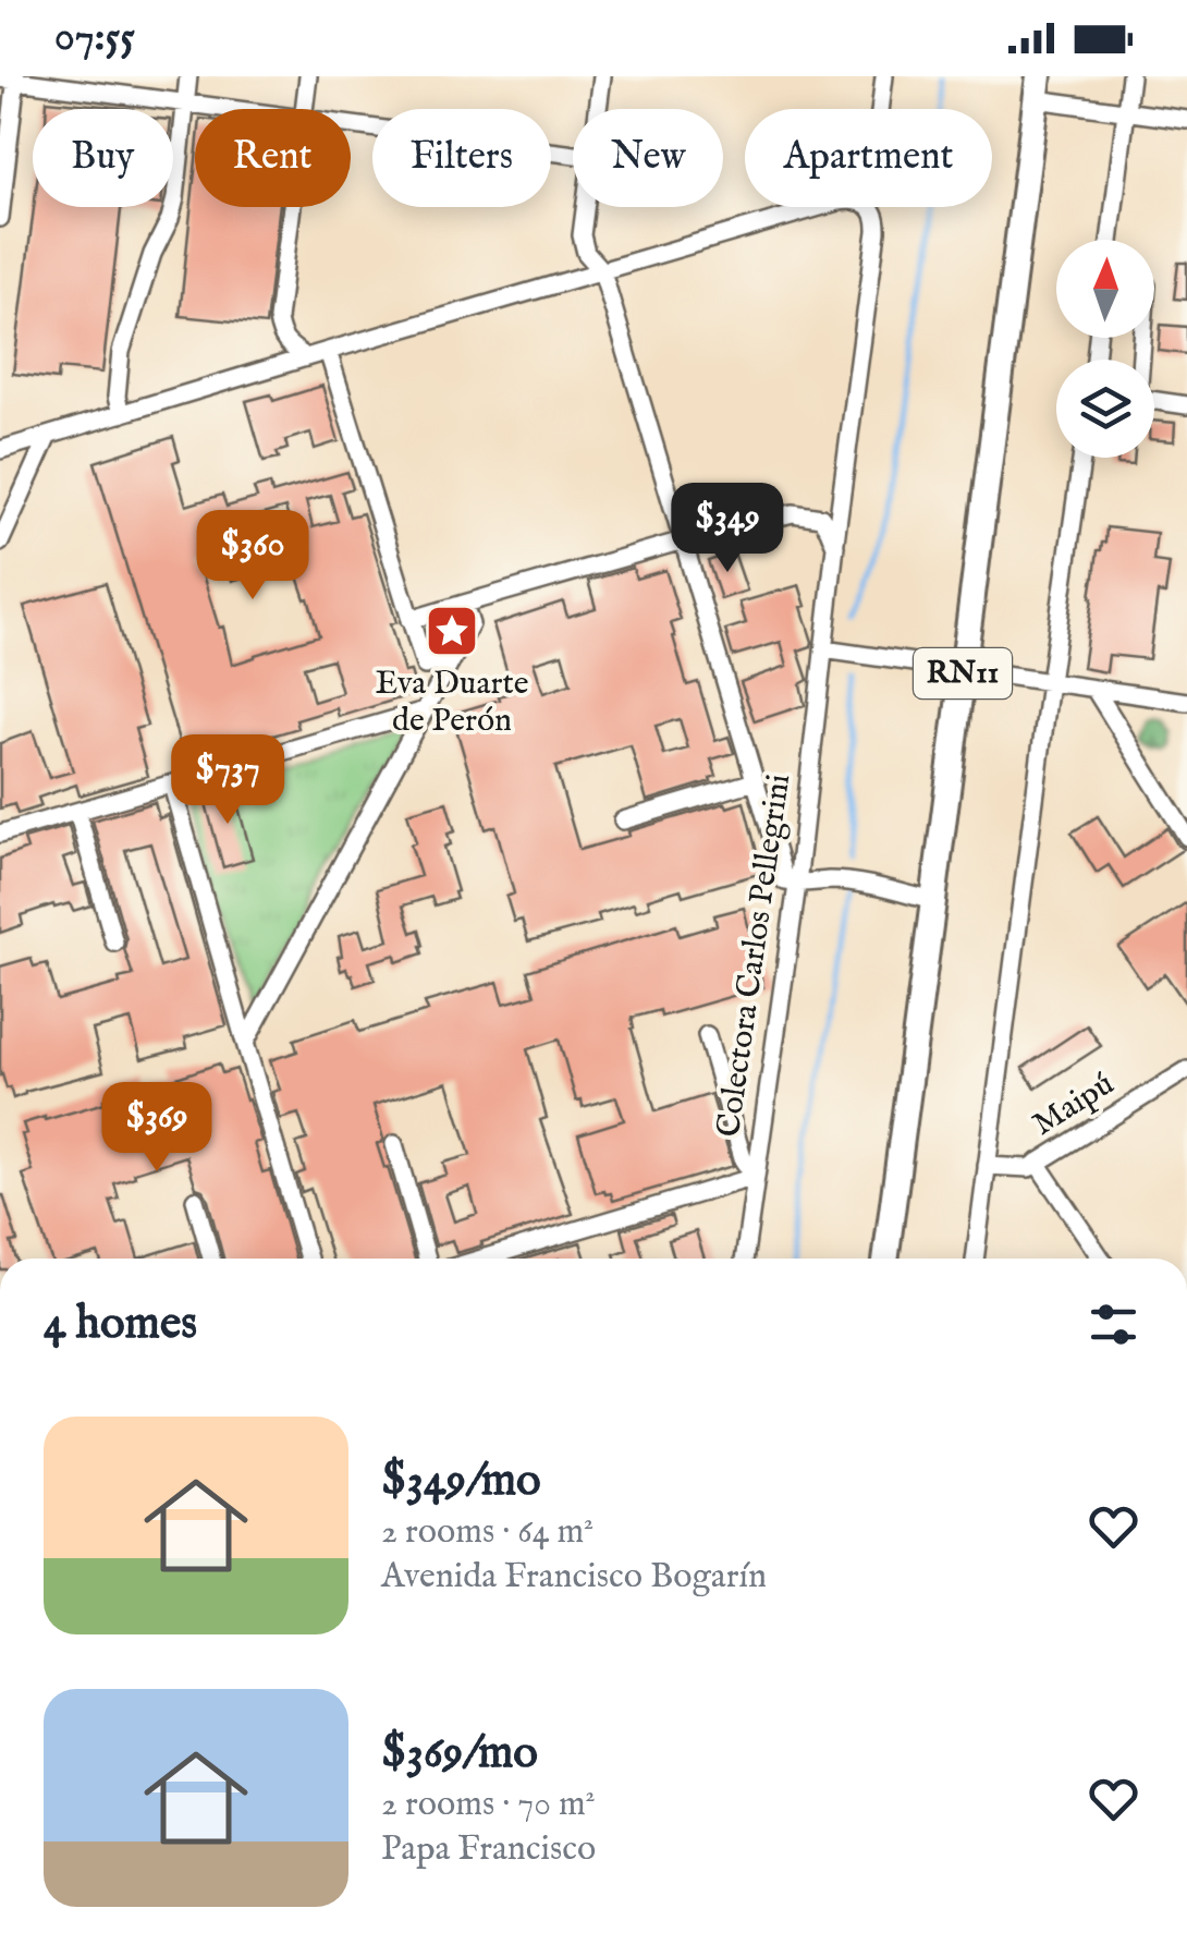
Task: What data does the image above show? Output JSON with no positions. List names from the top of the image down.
{
  "streets": {
    "highway": ["RN11"],
    "street": ["Colectora Carlos Pellegrini", "Maipú"]
  },
  "places": {
    "place": ["Eva Duarte de Perón"]
  },
  "north": "top",
  "page": {
    "status": "07:55",
    "chip": [
      "Buy",
      "Rent",
      "Filters",
      "New",
      "Apartment"
    ],
    "price": [
      "$349",
      "$360",
      "$737",
      "$369"
    ],
    "heading": "4 homes",
    "list": [
      {
        "name": "$349/mo",
        "note": "2 rooms · 64 m² · Avenida Francisco Bogarín"
      },
      {
        "name": "$369/mo",
        "note": "2 rooms · 70 m² · Papa Francisco"
      }
    ]
  }
}
